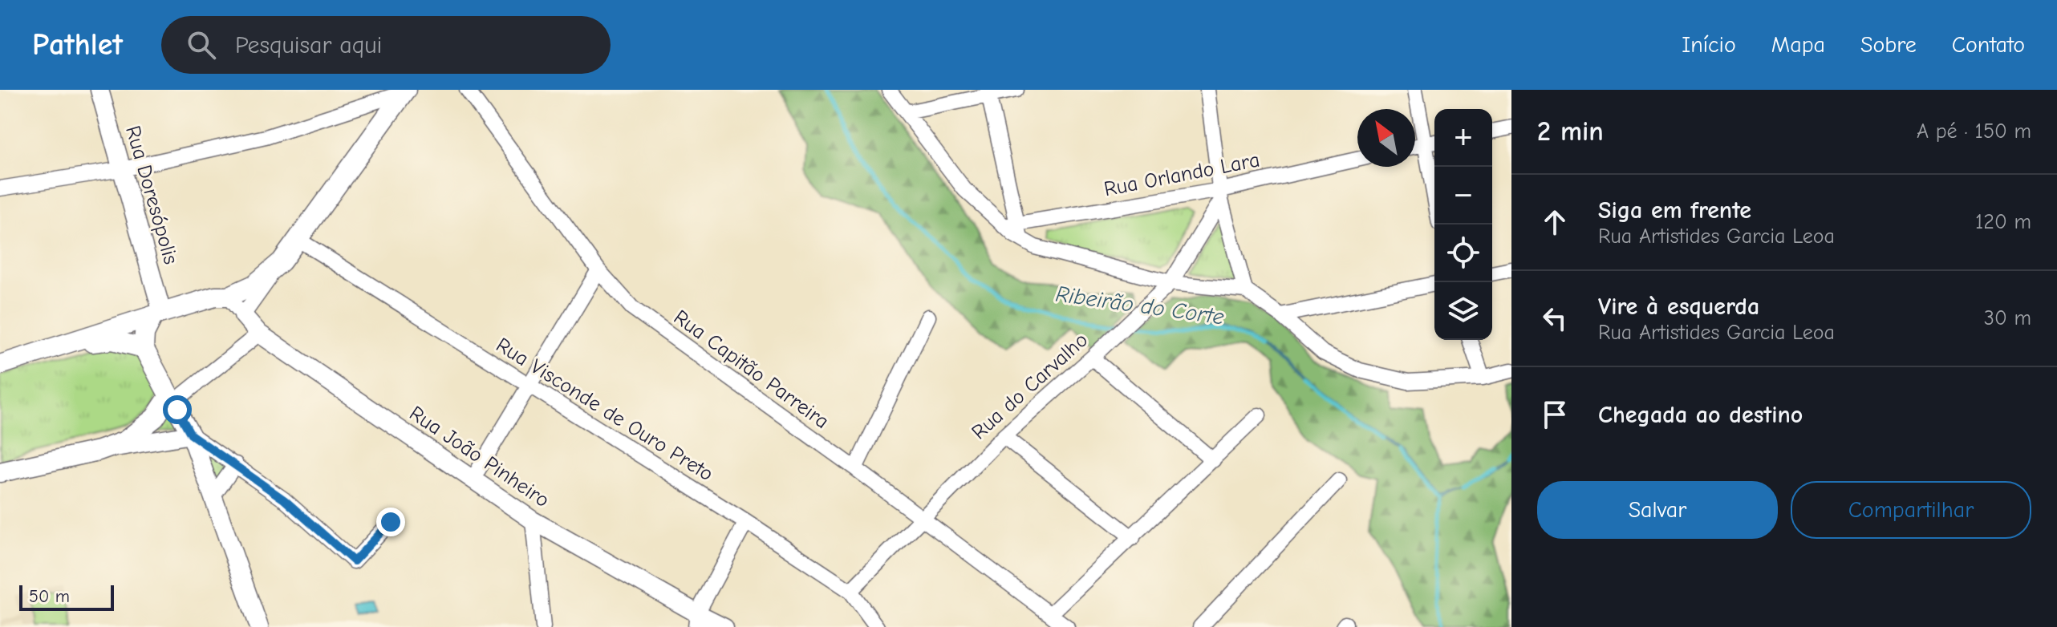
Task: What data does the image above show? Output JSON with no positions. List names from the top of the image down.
{
  "streets": {
    "street": [
      "Rua Orlando Lara",
      "Rua Doresópolis",
      "Rua Capitão Parreira",
      "Rua do Carvalho",
      "Rua Visconde de Ouro Preto",
      "Rua João Pinheiro"
    ]
  },
  "crossings": [
    ["Rua Orlando Lara", "Rua do Carvalho"],
    ["Rua Capitão Parreira", "Rua do Carvalho"],
    ["Rua do Carvalho", "Rua Visconde de Ouro Preto"]
  ],
  "water": ["Ribeirão do Corte"],
  "scale_bar": "50 m",
  "north": "top left",
  "page": {
    "header": "Pathlet",
    "search": "Pesquisar aqui",
    "nav": [
      "Início",
      "Mapa",
      "Sobre",
      "Contato"
    ],
    "heading": ["2 min", "A pé · 150 m"],
    "map_buttons": ["+", "−"],
    "list": [
      ["Siga em frente", "Rua Artistides Garcia Leoa", "120 m"],
      ["Vire à esquerda", "Rua Artistides Garcia Leoa", "30 m"],
      "Chegada ao destino"
    ],
    "buttons": ["Salvar", "Compartilhar"],
    "scale": "50 m"
  }
}
